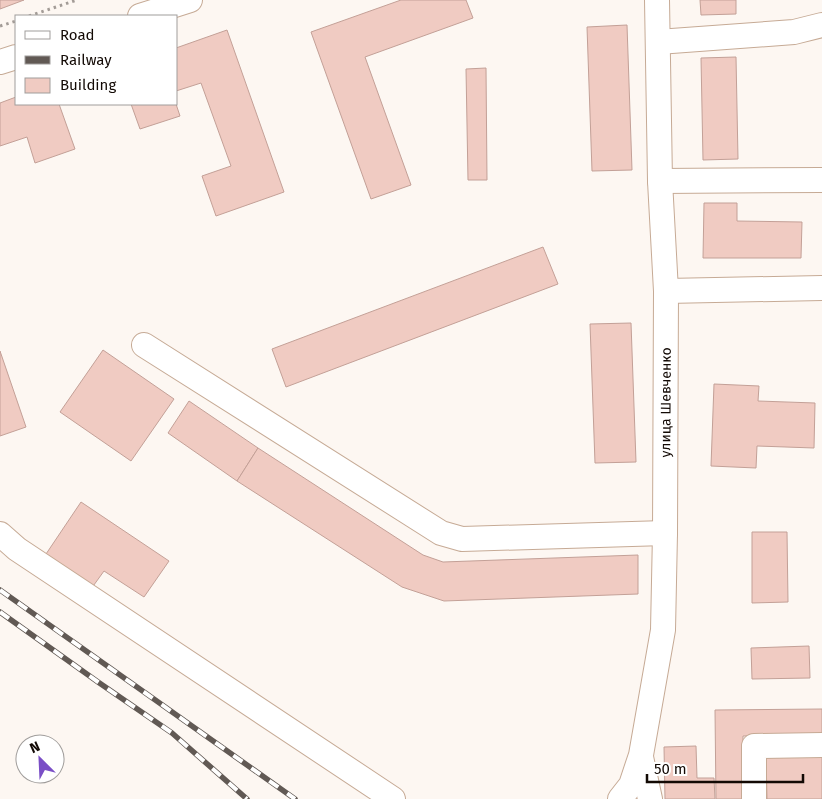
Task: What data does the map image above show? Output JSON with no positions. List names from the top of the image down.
{
  "streets": {
    "street": ["улица Шевченко"]
  },
  "legend": ["Road", "Railway", "Building"],
  "scale_bar": "50 m",
  "north": "top left"
}
